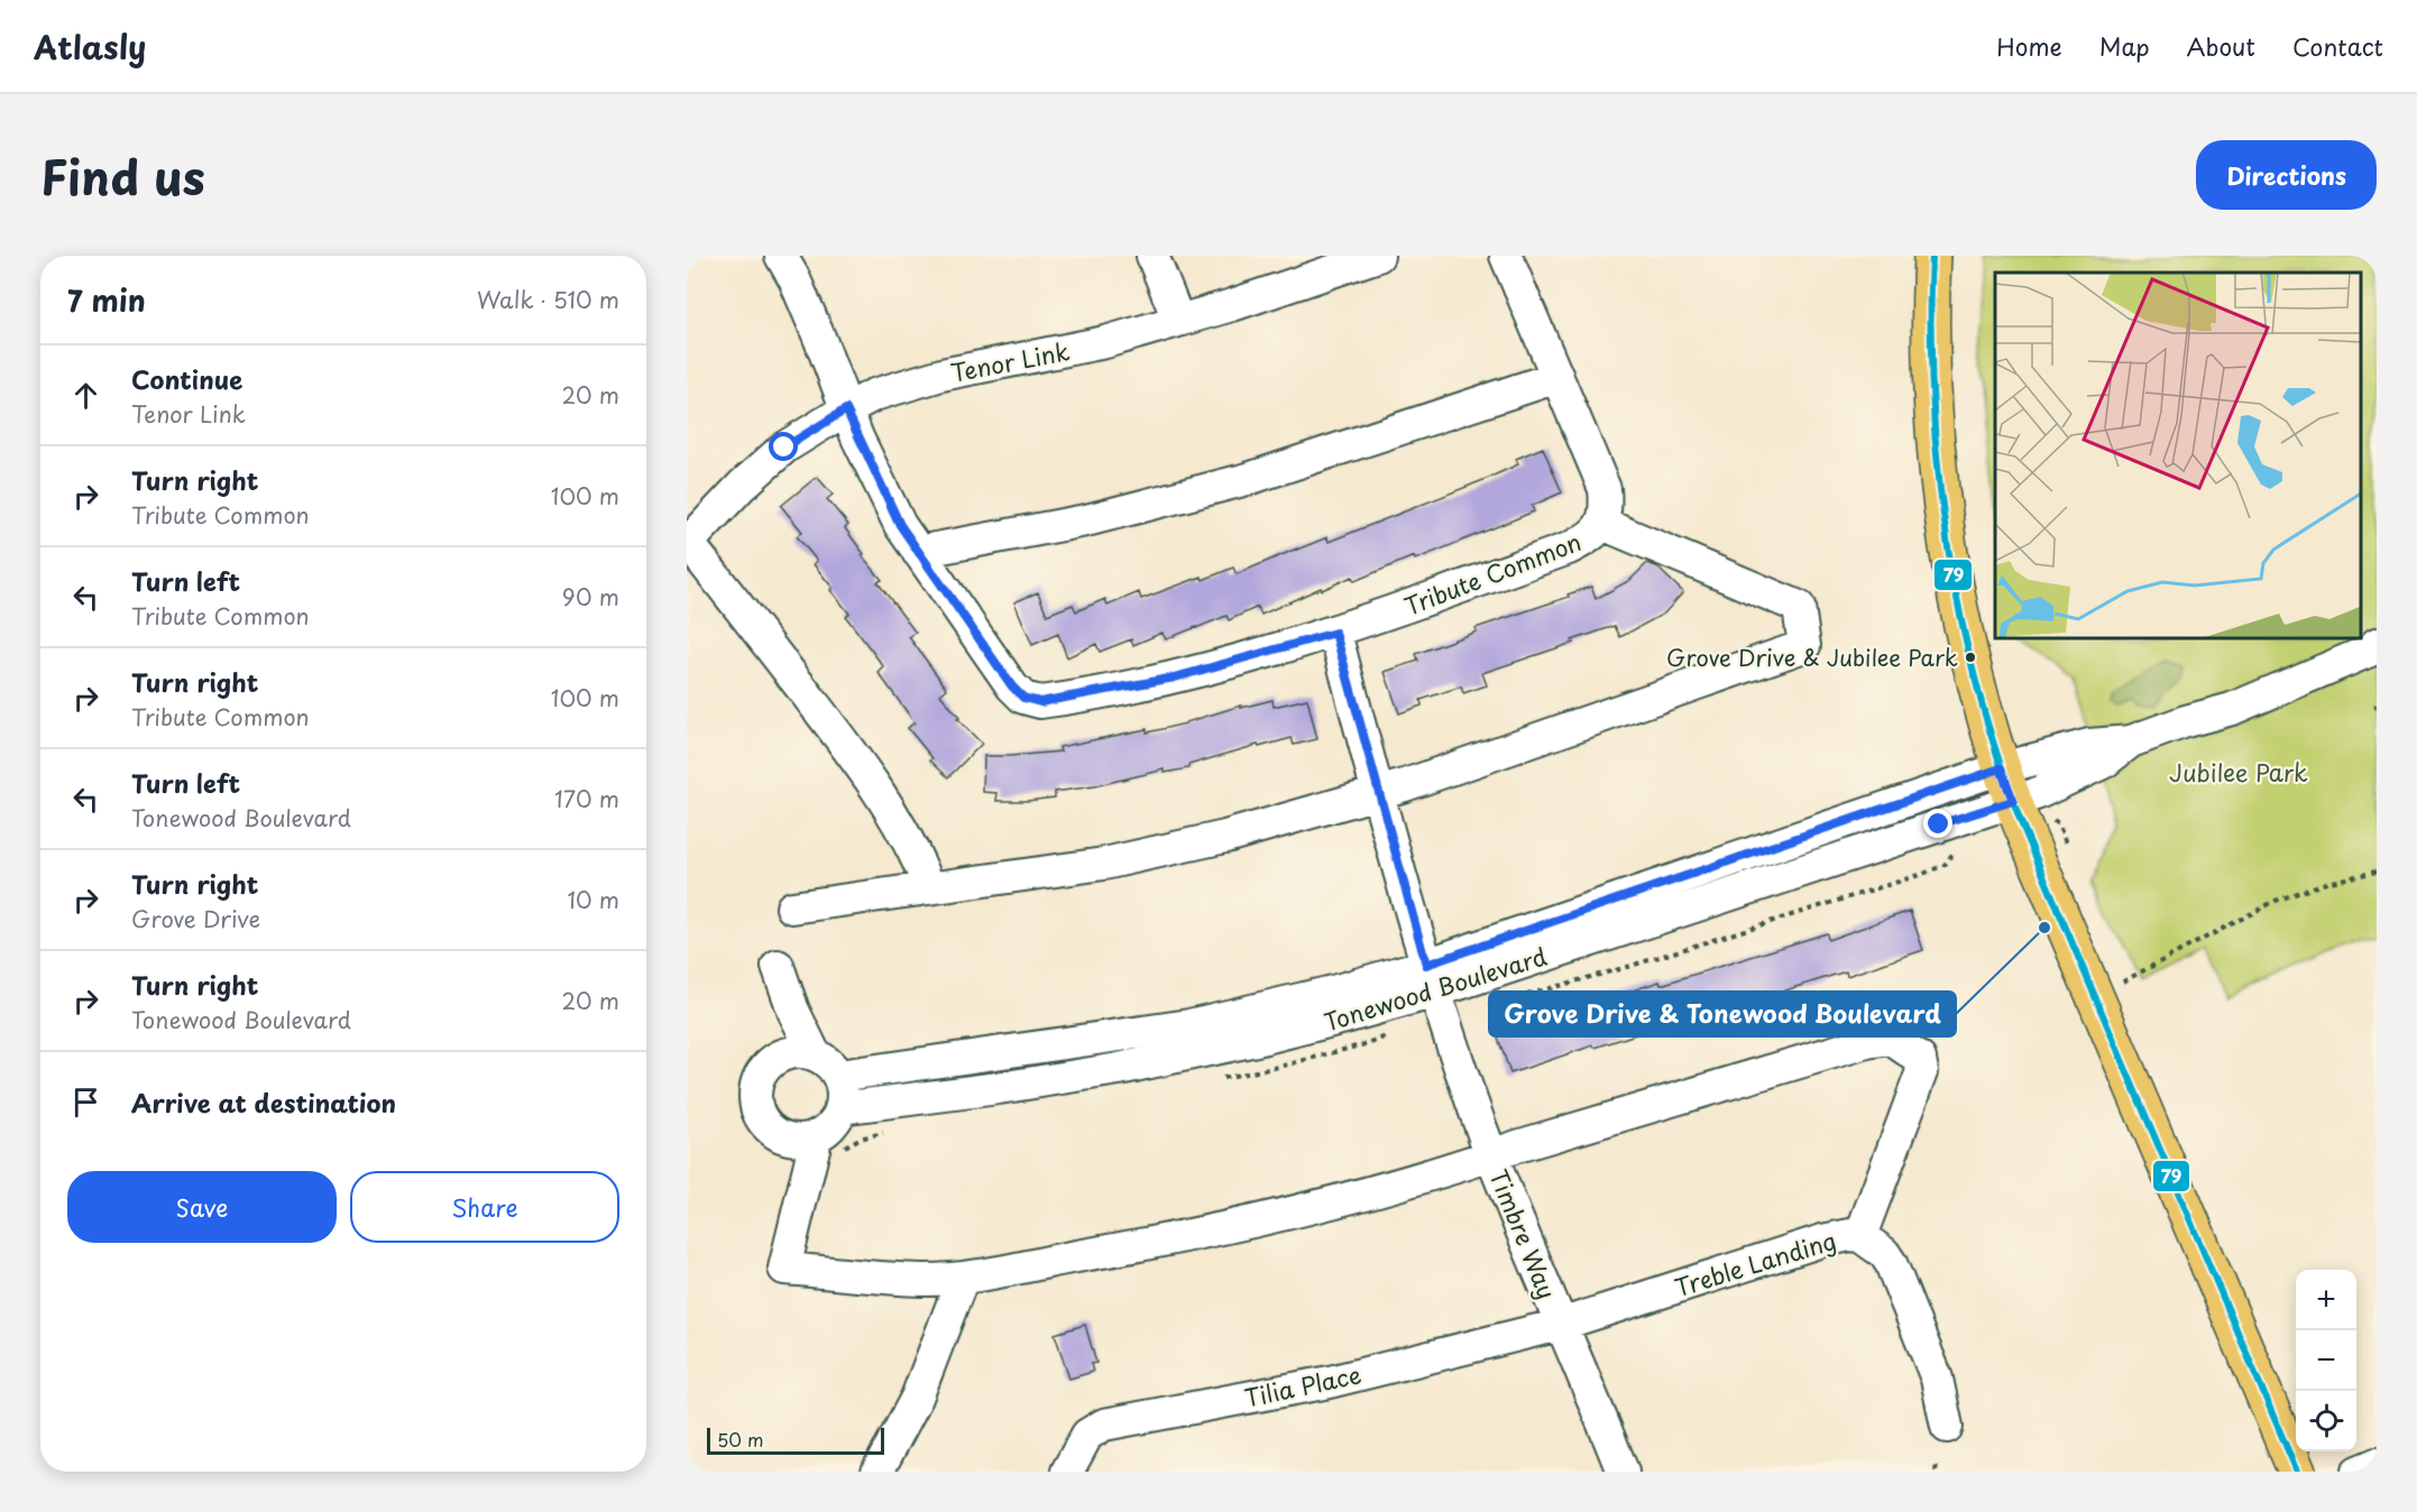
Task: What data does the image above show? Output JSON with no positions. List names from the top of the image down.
{
  "streets": {
    "street": [
      "Tenor Link",
      "Tribute Common",
      "Tonewood Boulevard",
      "Timbre Way",
      "Treble Landing",
      "Tilia Place"
    ]
  },
  "crossings": [
    ["Tenor Link", "Tribute Common"],
    ["Tonewood Boulevard", "Timbre Way"],
    ["Timbre Way", "Treble Landing"],
    ["Timbre Way", "Tilia Place"],
    ["Treble Landing", "Tilia Place"]
  ],
  "parks": ["Jubilee Park"],
  "places": ["Grove Drive & Jubilee Park", "Grove Drive & Tonewood Boulevard"],
  "lines": ["transit line 79"],
  "scale_bar": "50 m",
  "page": {
    "header": "Atlasly",
    "nav": [
      "Home",
      "Map",
      "About",
      "Contact"
    ],
    "title": "Find us",
    "buttons": [
      "Directions",
      ["Save", "Share"]
    ],
    "heading": ["7 min", "Walk · 510 m"],
    "list": [
      ["Continue", "Tenor Link", "20 m"],
      ["Turn right", "Tribute Common", "100 m"],
      ["Turn left", "Tribute Common", "90 m"],
      ["Turn right", "Tribute Common", "100 m"],
      ["Turn left", "Tonewood Boulevard", "170 m"],
      ["Turn right", "Grove Drive", "10 m"],
      ["Turn right", "Tonewood Boulevard", "20 m"],
      "Arrive at destination"
    ],
    "map_buttons": ["+", "−"],
    "scale": "50 m"
  }
}
